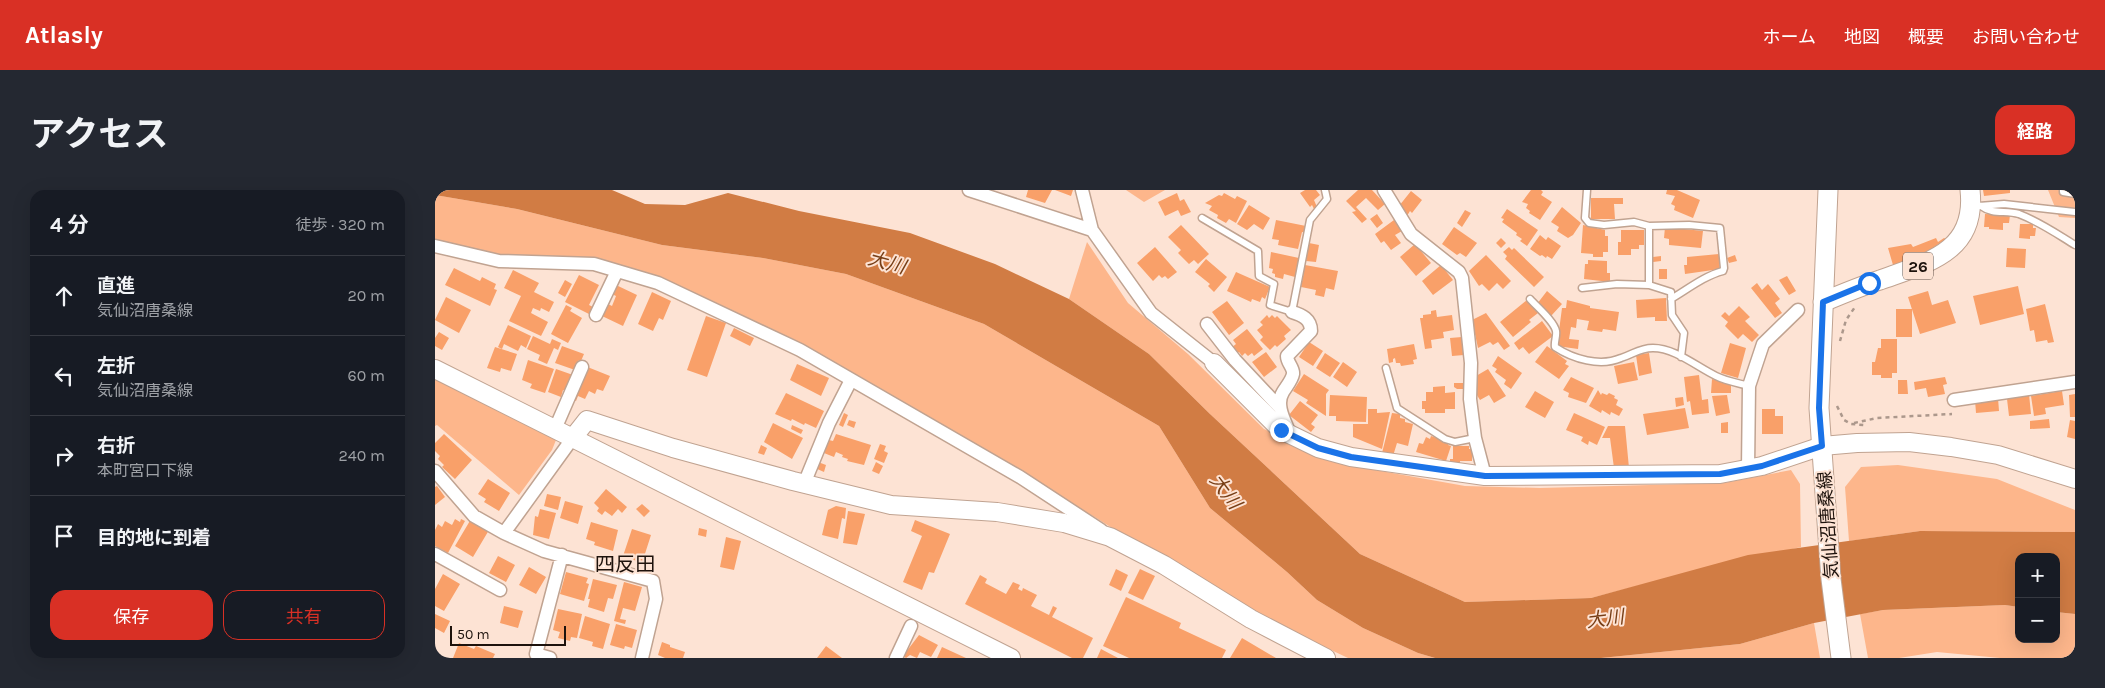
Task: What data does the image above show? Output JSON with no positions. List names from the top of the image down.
{
  "streets": {
    "main road": ["26", "気仙沼唐桑線"]
  },
  "crossings": [
    ["26", "気仙沼唐桑線"]
  ],
  "districts": ["四反田"],
  "water": ["大川"],
  "scale_bar": "50 m",
  "page": {
    "header": "Atlasly",
    "nav": [
      "ホーム",
      "地図",
      "概要",
      "お問い合わせ"
    ],
    "title": "アクセス",
    "buttons": [
      "経路",
      ["保存", "共有"]
    ],
    "heading": ["4 分", "徒歩 · 320 m"],
    "list": [
      ["直進", "気仙沼唐桑線", "20 m"],
      ["左折", "気仙沼唐桑線", "60 m"],
      ["右折", "本町宮口下線", "240 m"],
      "目的地に到着"
    ],
    "map_buttons": ["+", "−"],
    "scale": "50 m"
  }
}
